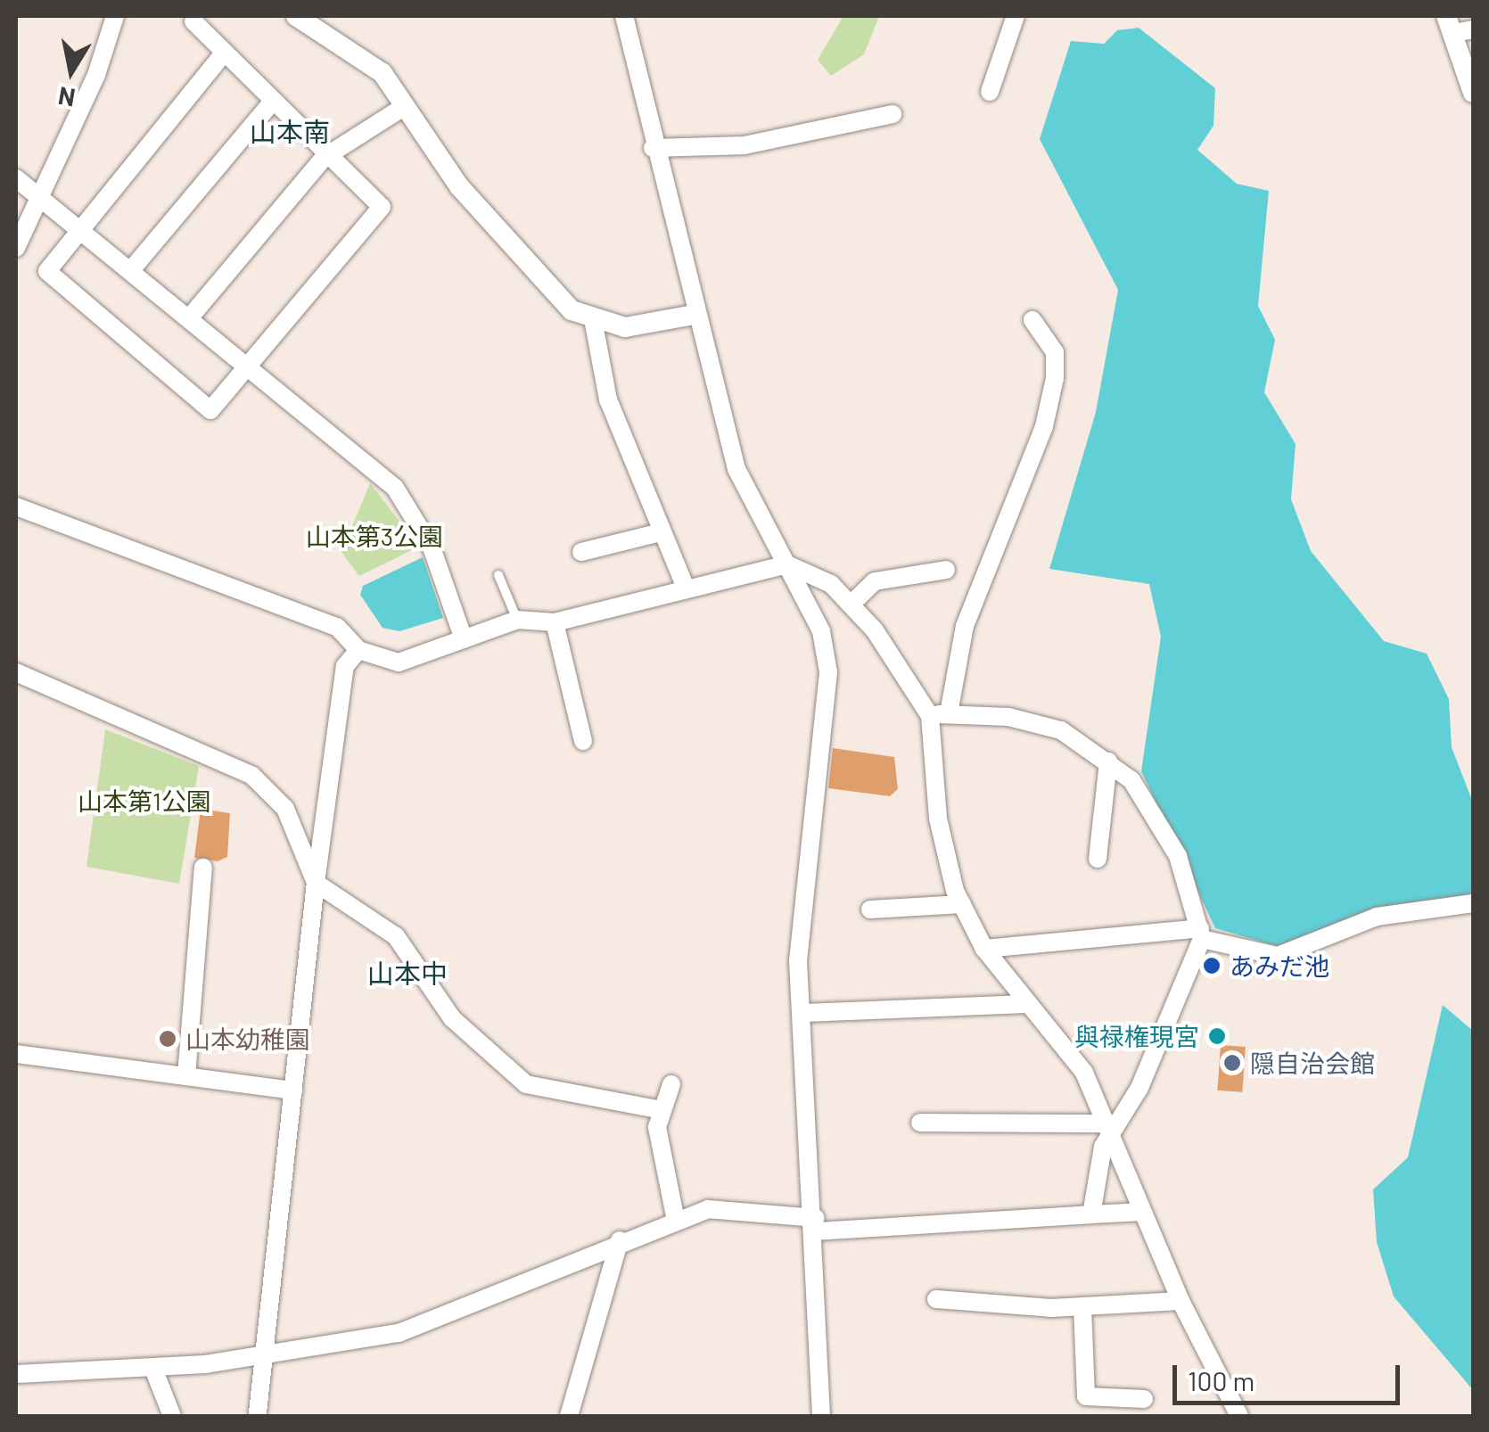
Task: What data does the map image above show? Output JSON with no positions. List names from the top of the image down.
{
  "districts": ["山本南", "山本中"],
  "parks": ["山本第3公園", "山本第1公園"],
  "places": [
    "あみだ池",
    "與禄権現宮",
    "山本幼稚園",
    "隠自治会館"
  ],
  "scale_bar": "100 m",
  "north": "bottom"
}
